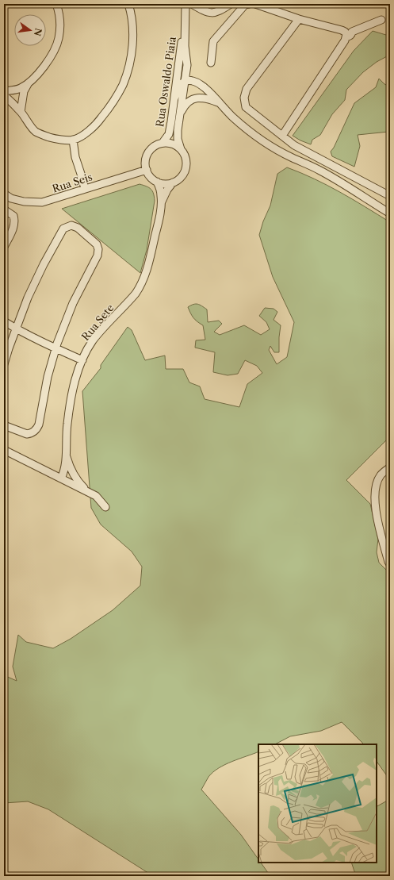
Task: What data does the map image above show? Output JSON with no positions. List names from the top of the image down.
{
  "streets": {
    "street": ["Rua Oswaldo Piaia", "Rua Seis", "Rua Sete"]
  },
  "crossings": [
    ["Rua Oswaldo Piaia", "Rua Seis"],
    ["Rua Oswaldo Piaia", "Rua Sete"],
    ["Rua Seis", "Rua Sete"]
  ],
  "north": "right"
}
